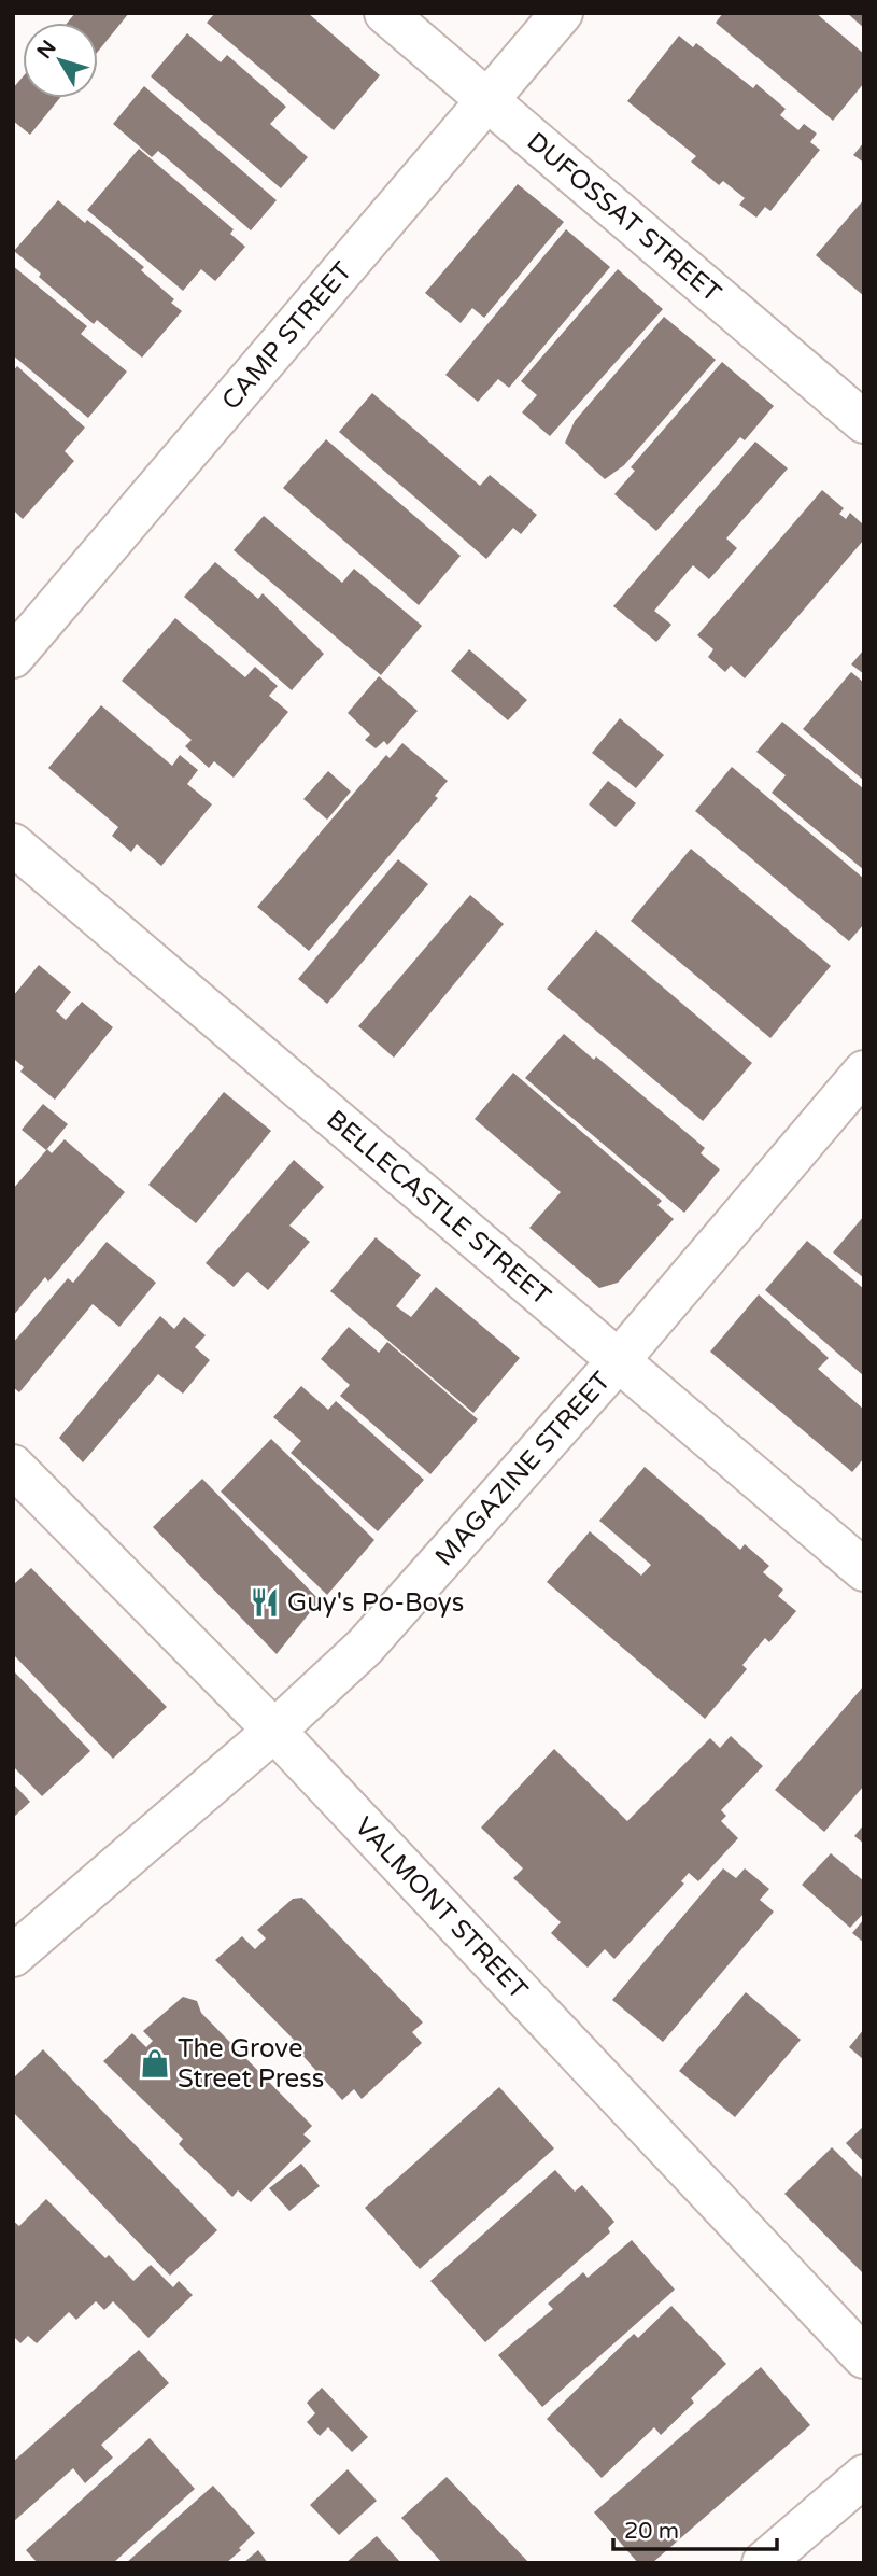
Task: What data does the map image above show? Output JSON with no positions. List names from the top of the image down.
{
  "streets": {
    "street": [
      "DUFOSSAT STREET",
      "CAMP STREET",
      "BELLECASTLE STREET",
      "MAGAZINE STREET",
      "VALMONT STREET"
    ]
  },
  "crossings": [
    ["DUFOSSAT STREET", "CAMP STREET"],
    ["BELLECASTLE STREET", "MAGAZINE STREET"],
    ["MAGAZINE STREET", "VALMONT STREET"]
  ],
  "places": {
    "restaurant": ["Guy's Po-Boys"],
    "shop": ["The Grove Street Press"]
  },
  "scale_bar": "20 m",
  "north": "top left"
}
